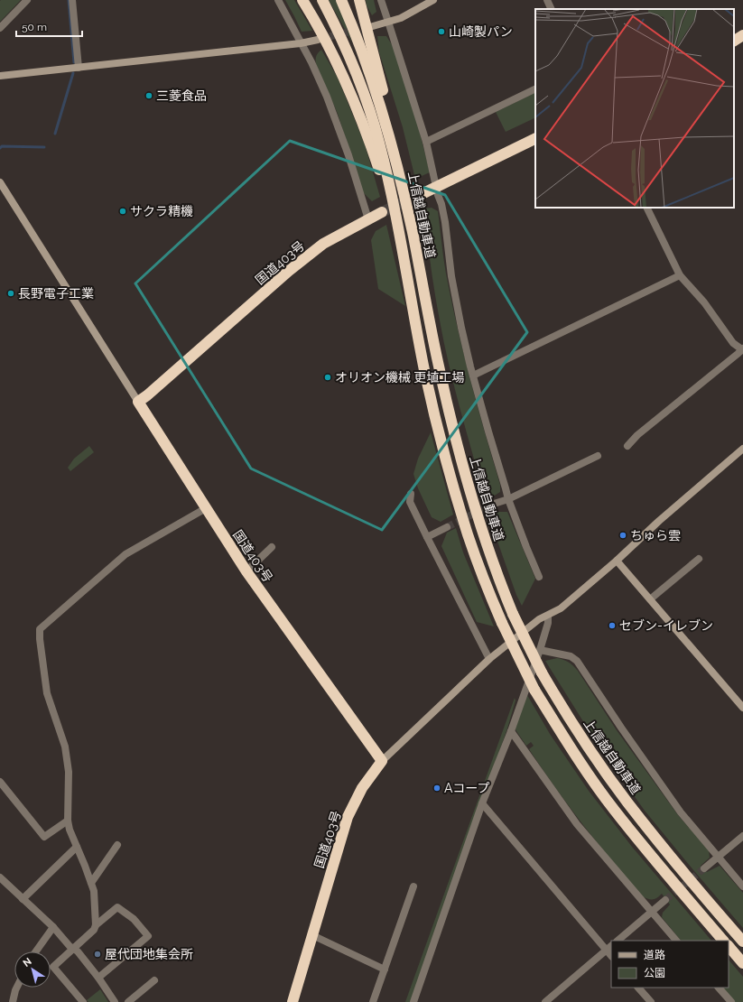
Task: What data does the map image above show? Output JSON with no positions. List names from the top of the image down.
{
  "streets": {
    "highway": ["上信越自動車道", "国道403号"]
  },
  "places": [
    "山崎製パン",
    "三菱食品",
    "サクラ精機",
    "長野電子工業",
    "オリオン機械 更埴工場",
    "ちゅら雲",
    "セブン-イレブン",
    "Aコープ",
    "屋代団地集会所"
  ],
  "legend": ["道路", "公園"],
  "scale_bar": "50 m",
  "north": "top left"
}
